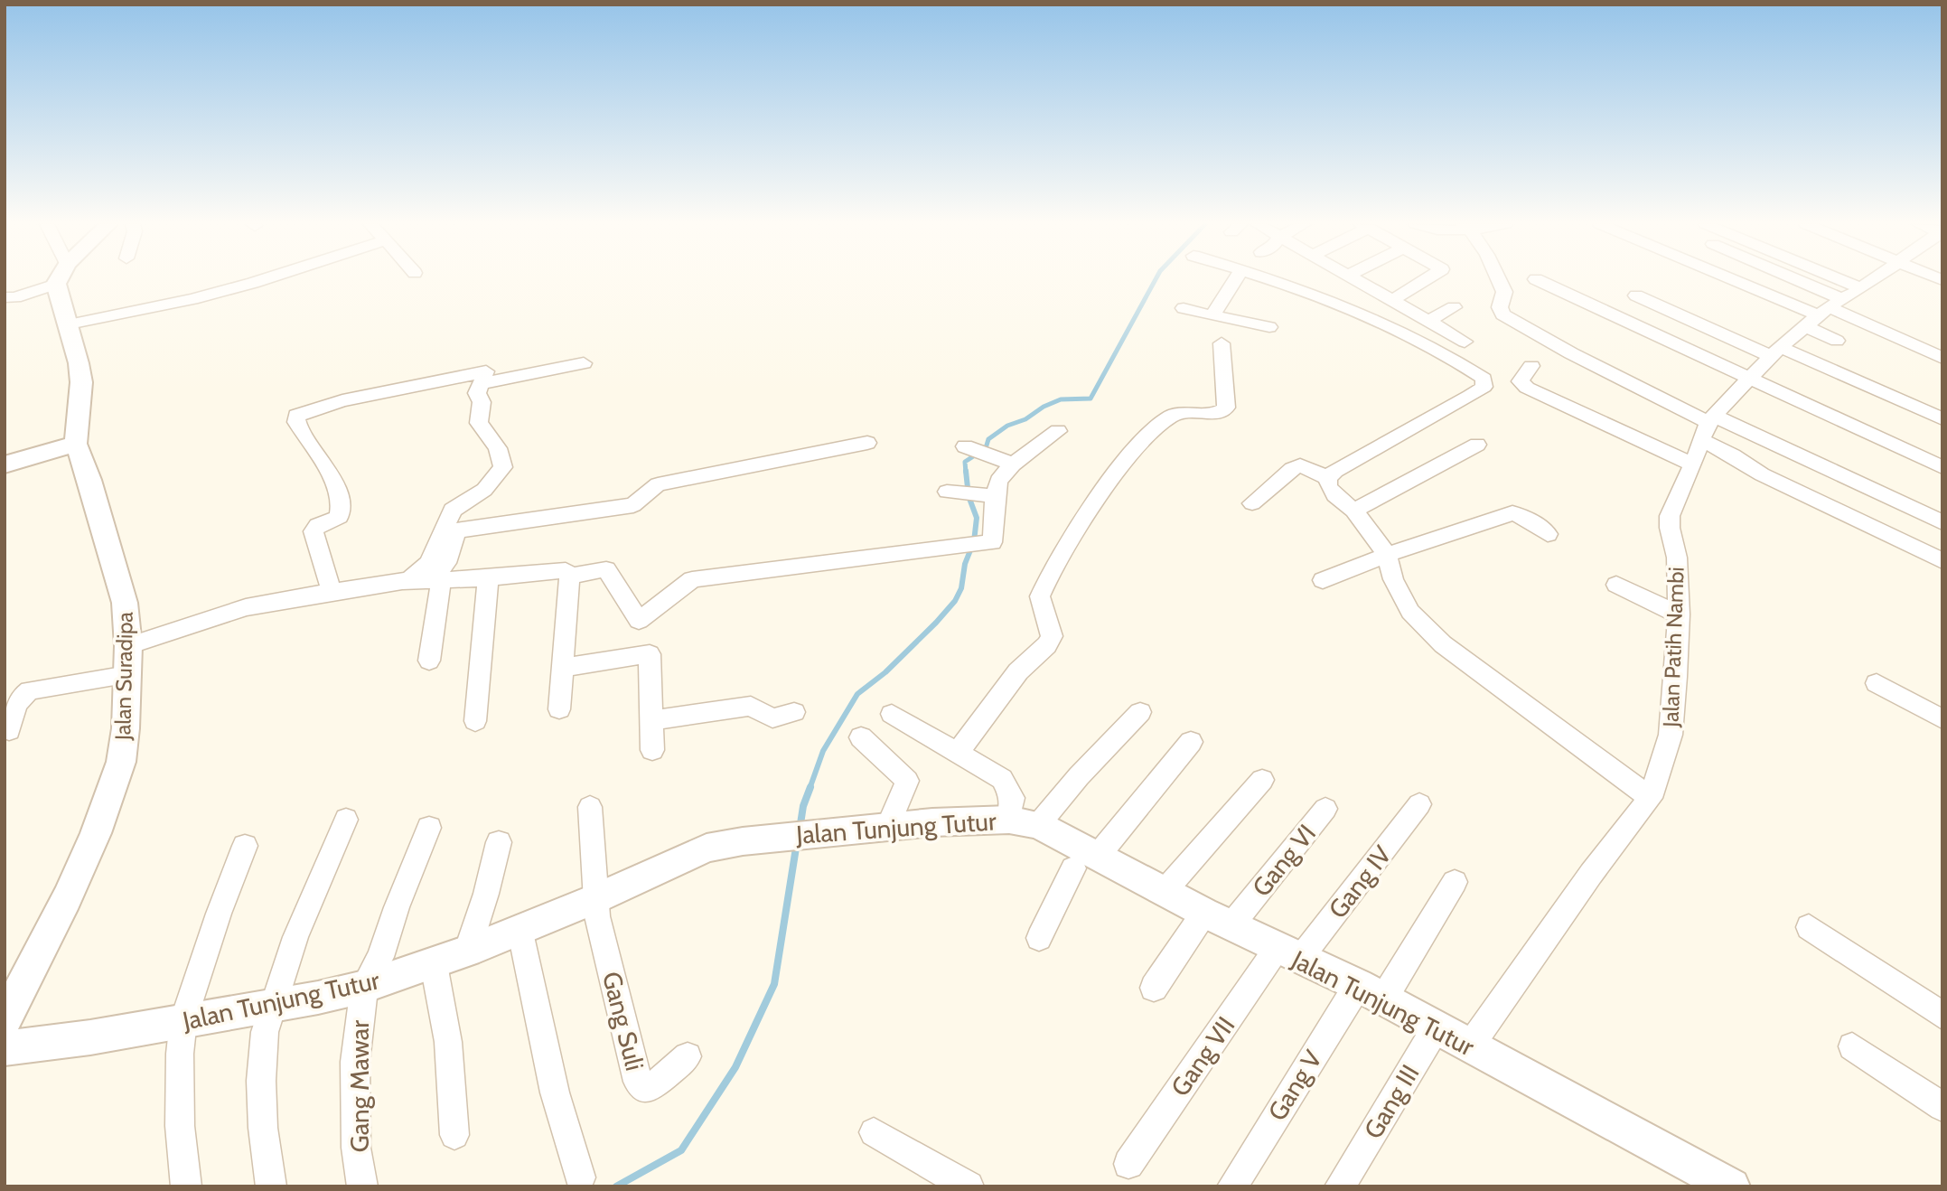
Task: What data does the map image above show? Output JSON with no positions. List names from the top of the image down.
{
  "streets": {
    "street": [
      "Jalan Patih Nambi",
      "Jalan Suradipa",
      "Jalan Tunjung Tutur",
      "Gang VI",
      "Gang IV",
      "Gang Suli",
      "Gang VII",
      "Gang V",
      "Gang Mawar",
      "Gang III"
    ]
  },
  "crossings": [
    ["Jalan Patih Nambi", "Jalan Tunjung Tutur"],
    ["Jalan Tunjung Tutur", "Gang VI"],
    ["Jalan Tunjung Tutur", "Gang IV"],
    ["Jalan Tunjung Tutur", "Gang Suli"],
    ["Jalan Tunjung Tutur", "Gang VII"],
    ["Jalan Tunjung Tutur", "Gang V"],
    ["Jalan Tunjung Tutur", "Gang Mawar"],
    ["Jalan Tunjung Tutur", "Gang III"],
    ["Gang IV", "Gang VII"]
  ]
}
